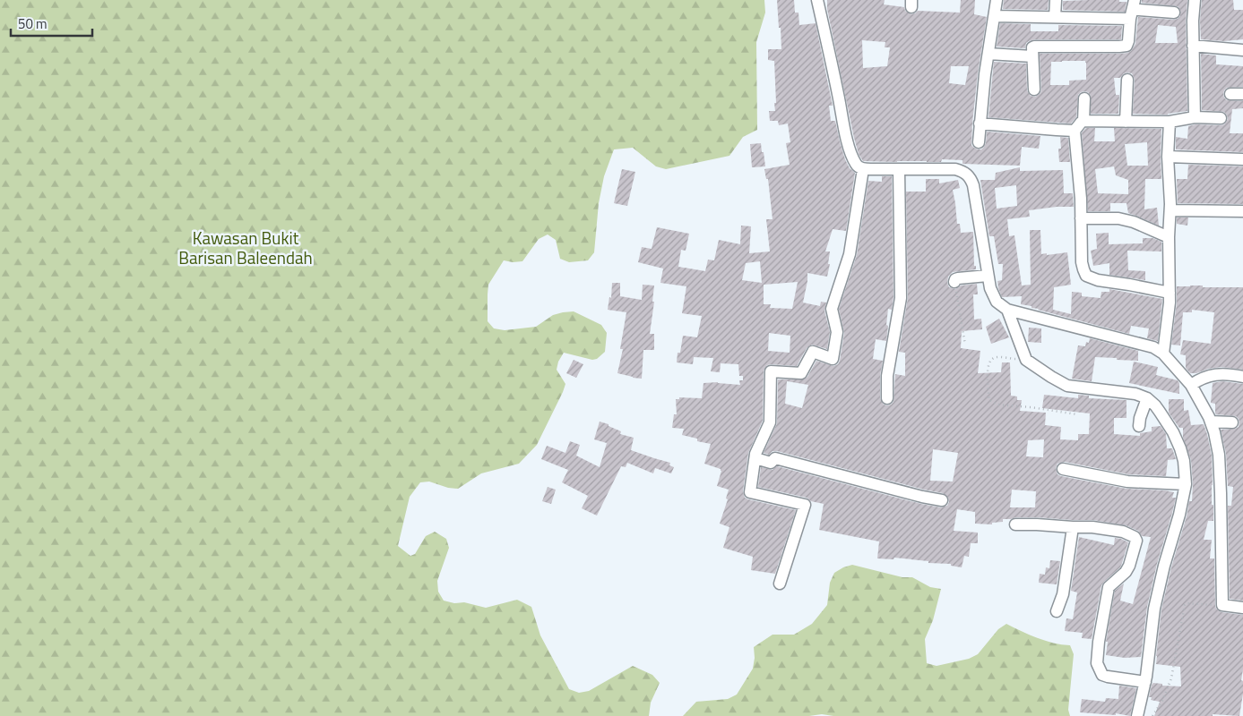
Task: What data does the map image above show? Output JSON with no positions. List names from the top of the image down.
{
  "parks": ["Kawasan Bukit Barisan Baleendah"],
  "scale_bar": "50 m"
}
